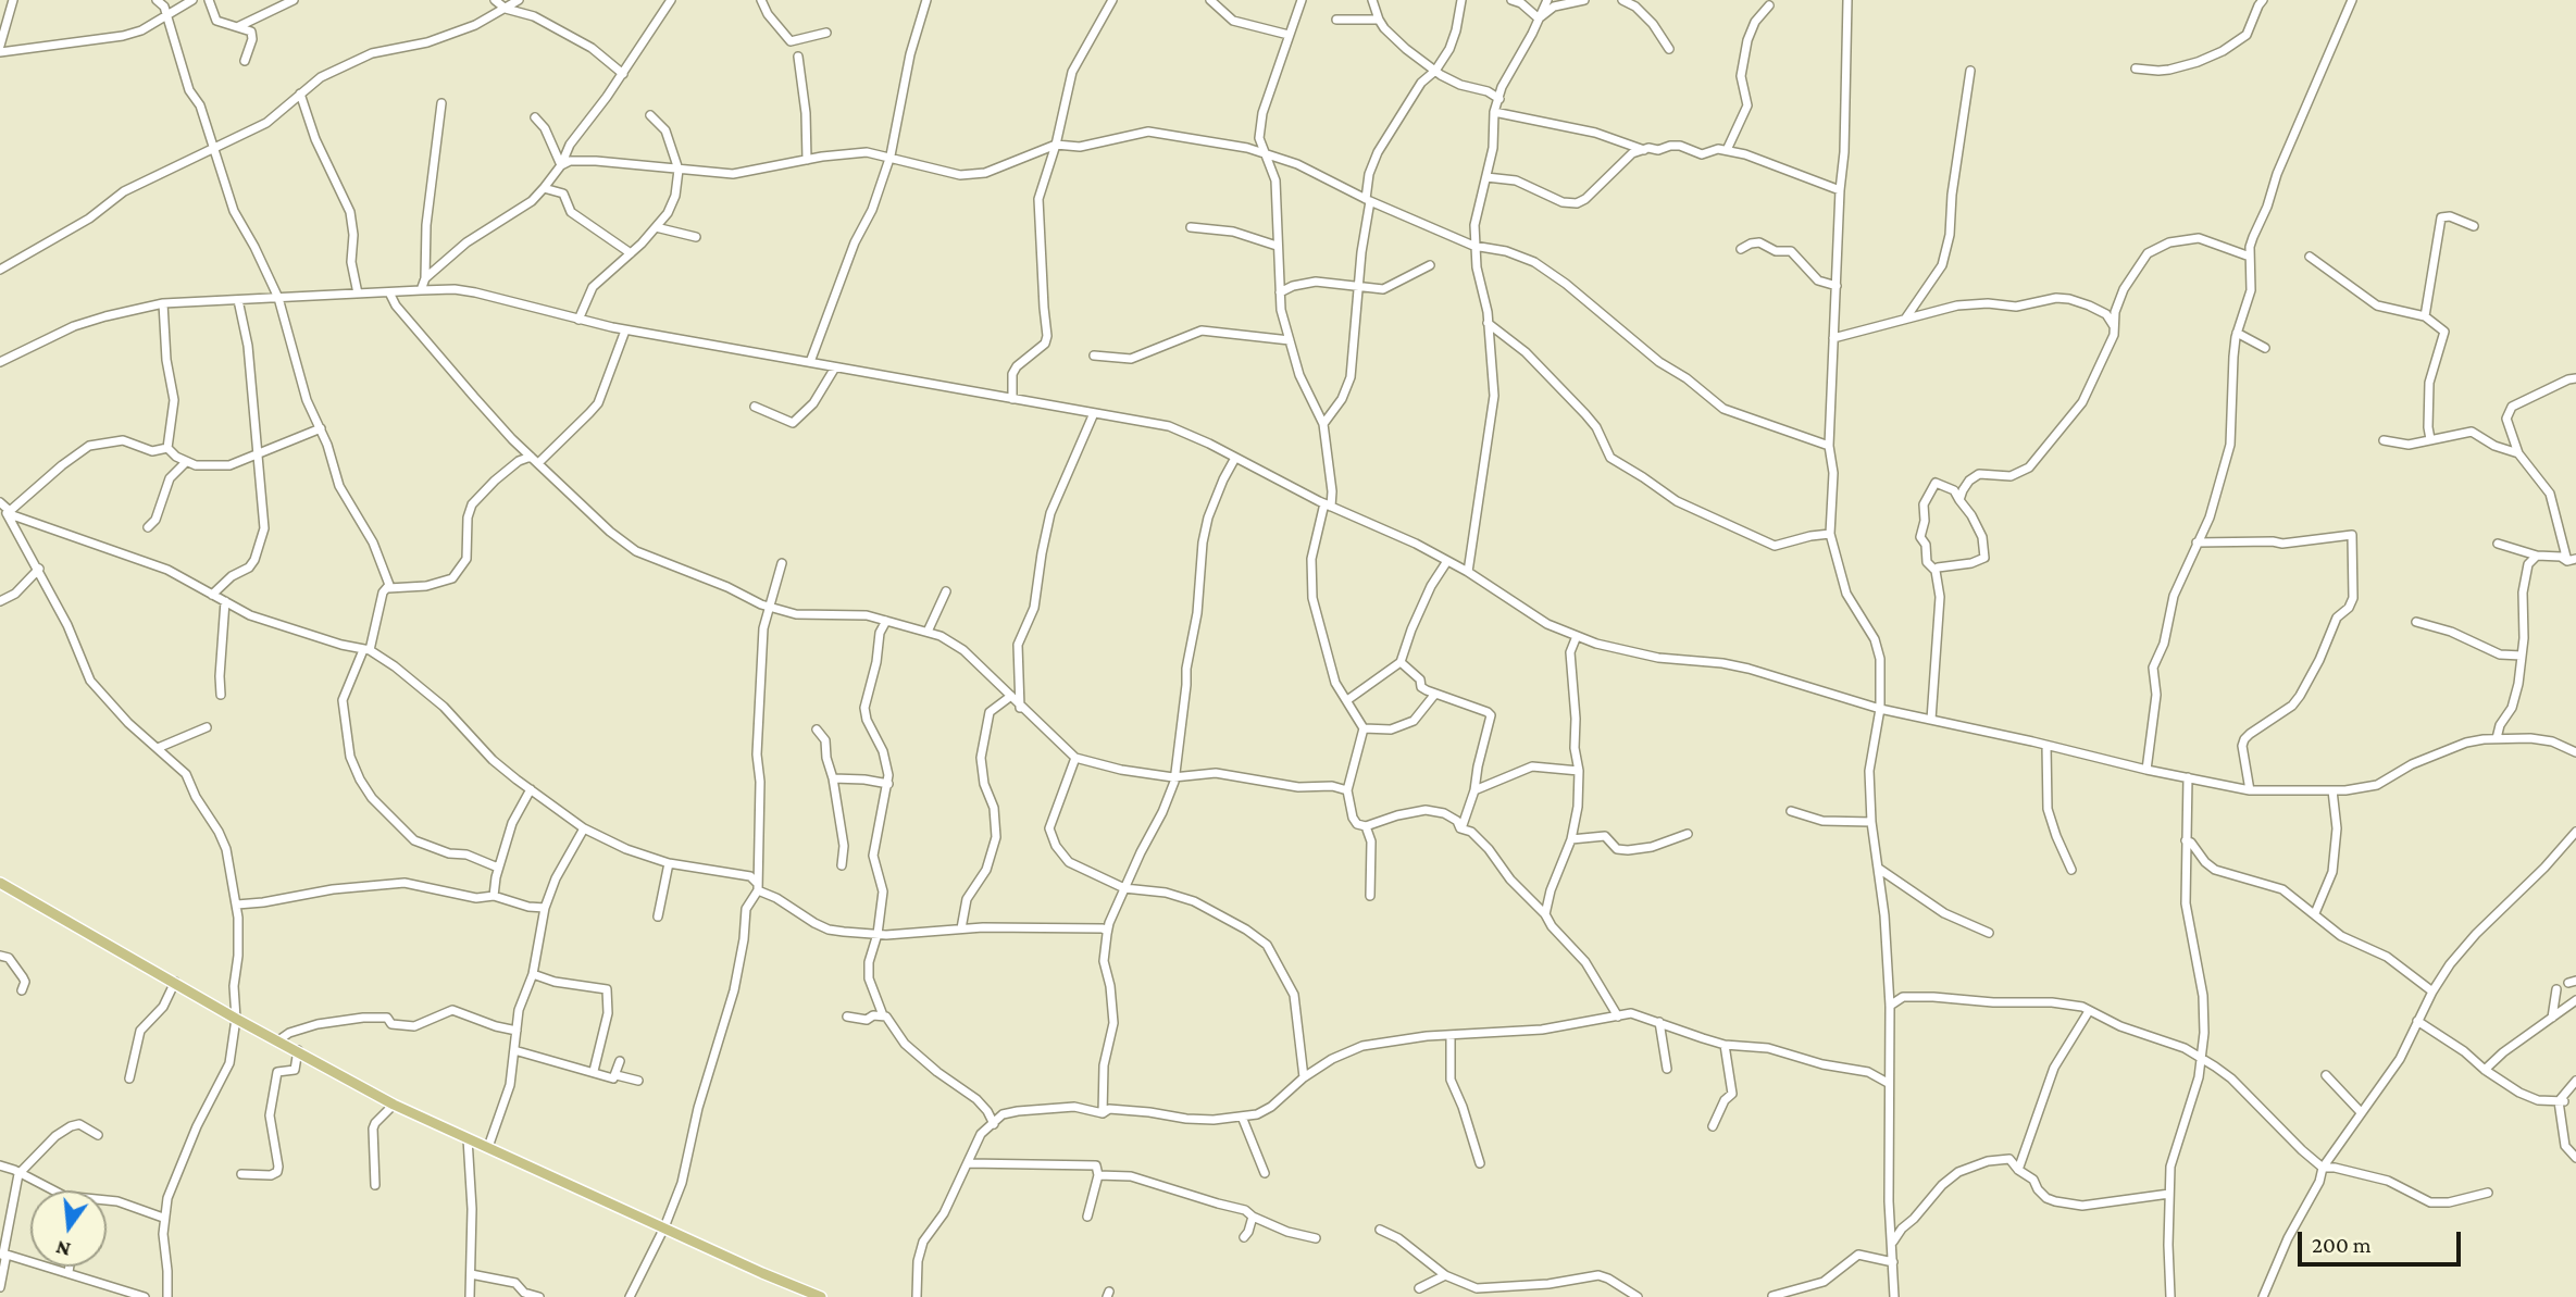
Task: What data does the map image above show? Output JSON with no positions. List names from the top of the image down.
{
  "scale_bar": "200 m",
  "north": "bottom"
}
